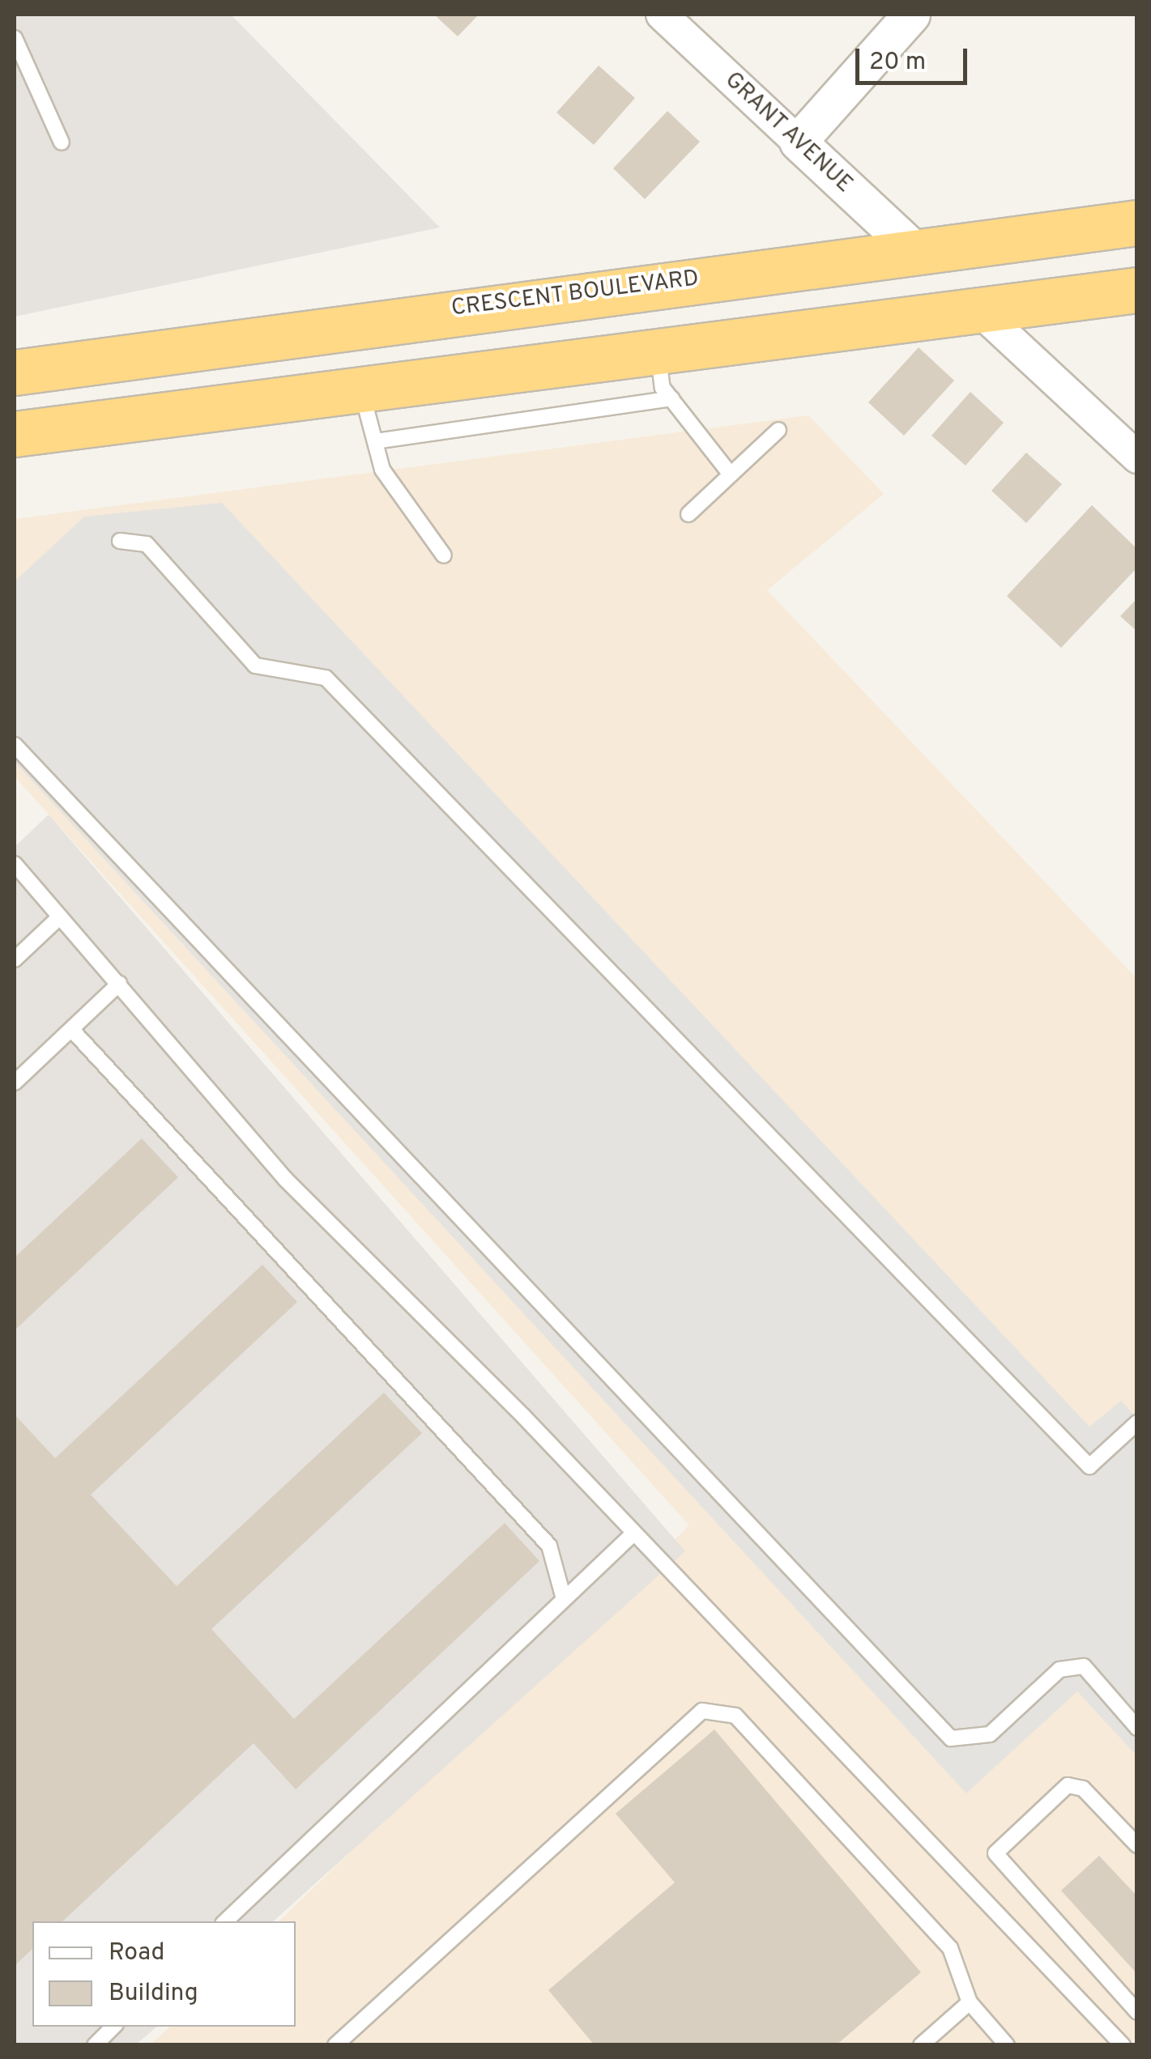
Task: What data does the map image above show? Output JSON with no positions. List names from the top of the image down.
{
  "streets": {
    "highway": ["CRESCENT BOULEVARD"],
    "street": ["GRANT AVENUE"]
  },
  "crossings": [
    ["GRANT AVENUE", "CRESCENT BOULEVARD"]
  ],
  "legend": ["Road", "Building"],
  "scale_bar": "20 m"
}
